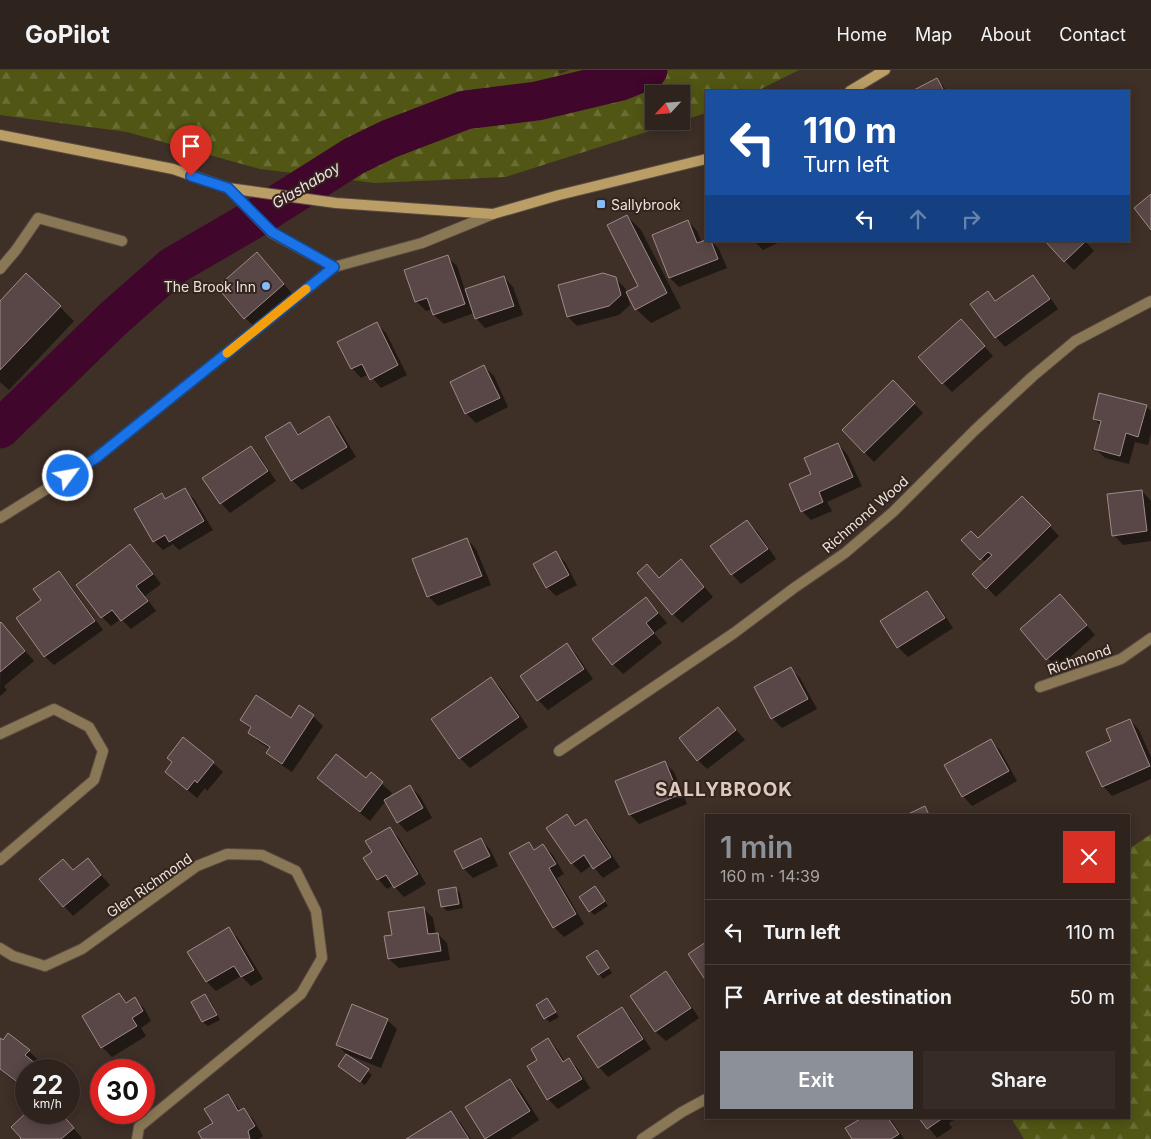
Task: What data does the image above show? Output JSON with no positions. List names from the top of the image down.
{
  "streets": {
    "street": ["Richmond Wood", "Richmond", "Glen Richmond"]
  },
  "districts": ["SALLYBROOK"],
  "water": ["Glashaboy"],
  "places": {
    "transit": ["Sallybrook"],
    "other": ["The Brook Inn"]
  },
  "north": "bottom left",
  "page": {
    "header": "GoPilot",
    "nav": [
      "Home",
      "Map",
      "About",
      "Contact"
    ],
    "turn": ["110 m", "Turn left"],
    "heading": ["1 min", "160 m · 14:39"],
    "list": [
      {
        "name": "Turn left",
        "value": "110 m"
      },
      {
        "name": "Arrive at destination",
        "value": "50 m"
      }
    ],
    "buttons": ["Exit", "Share"],
    "speed": "22 km/h",
    "limit": "30"
  }
}
